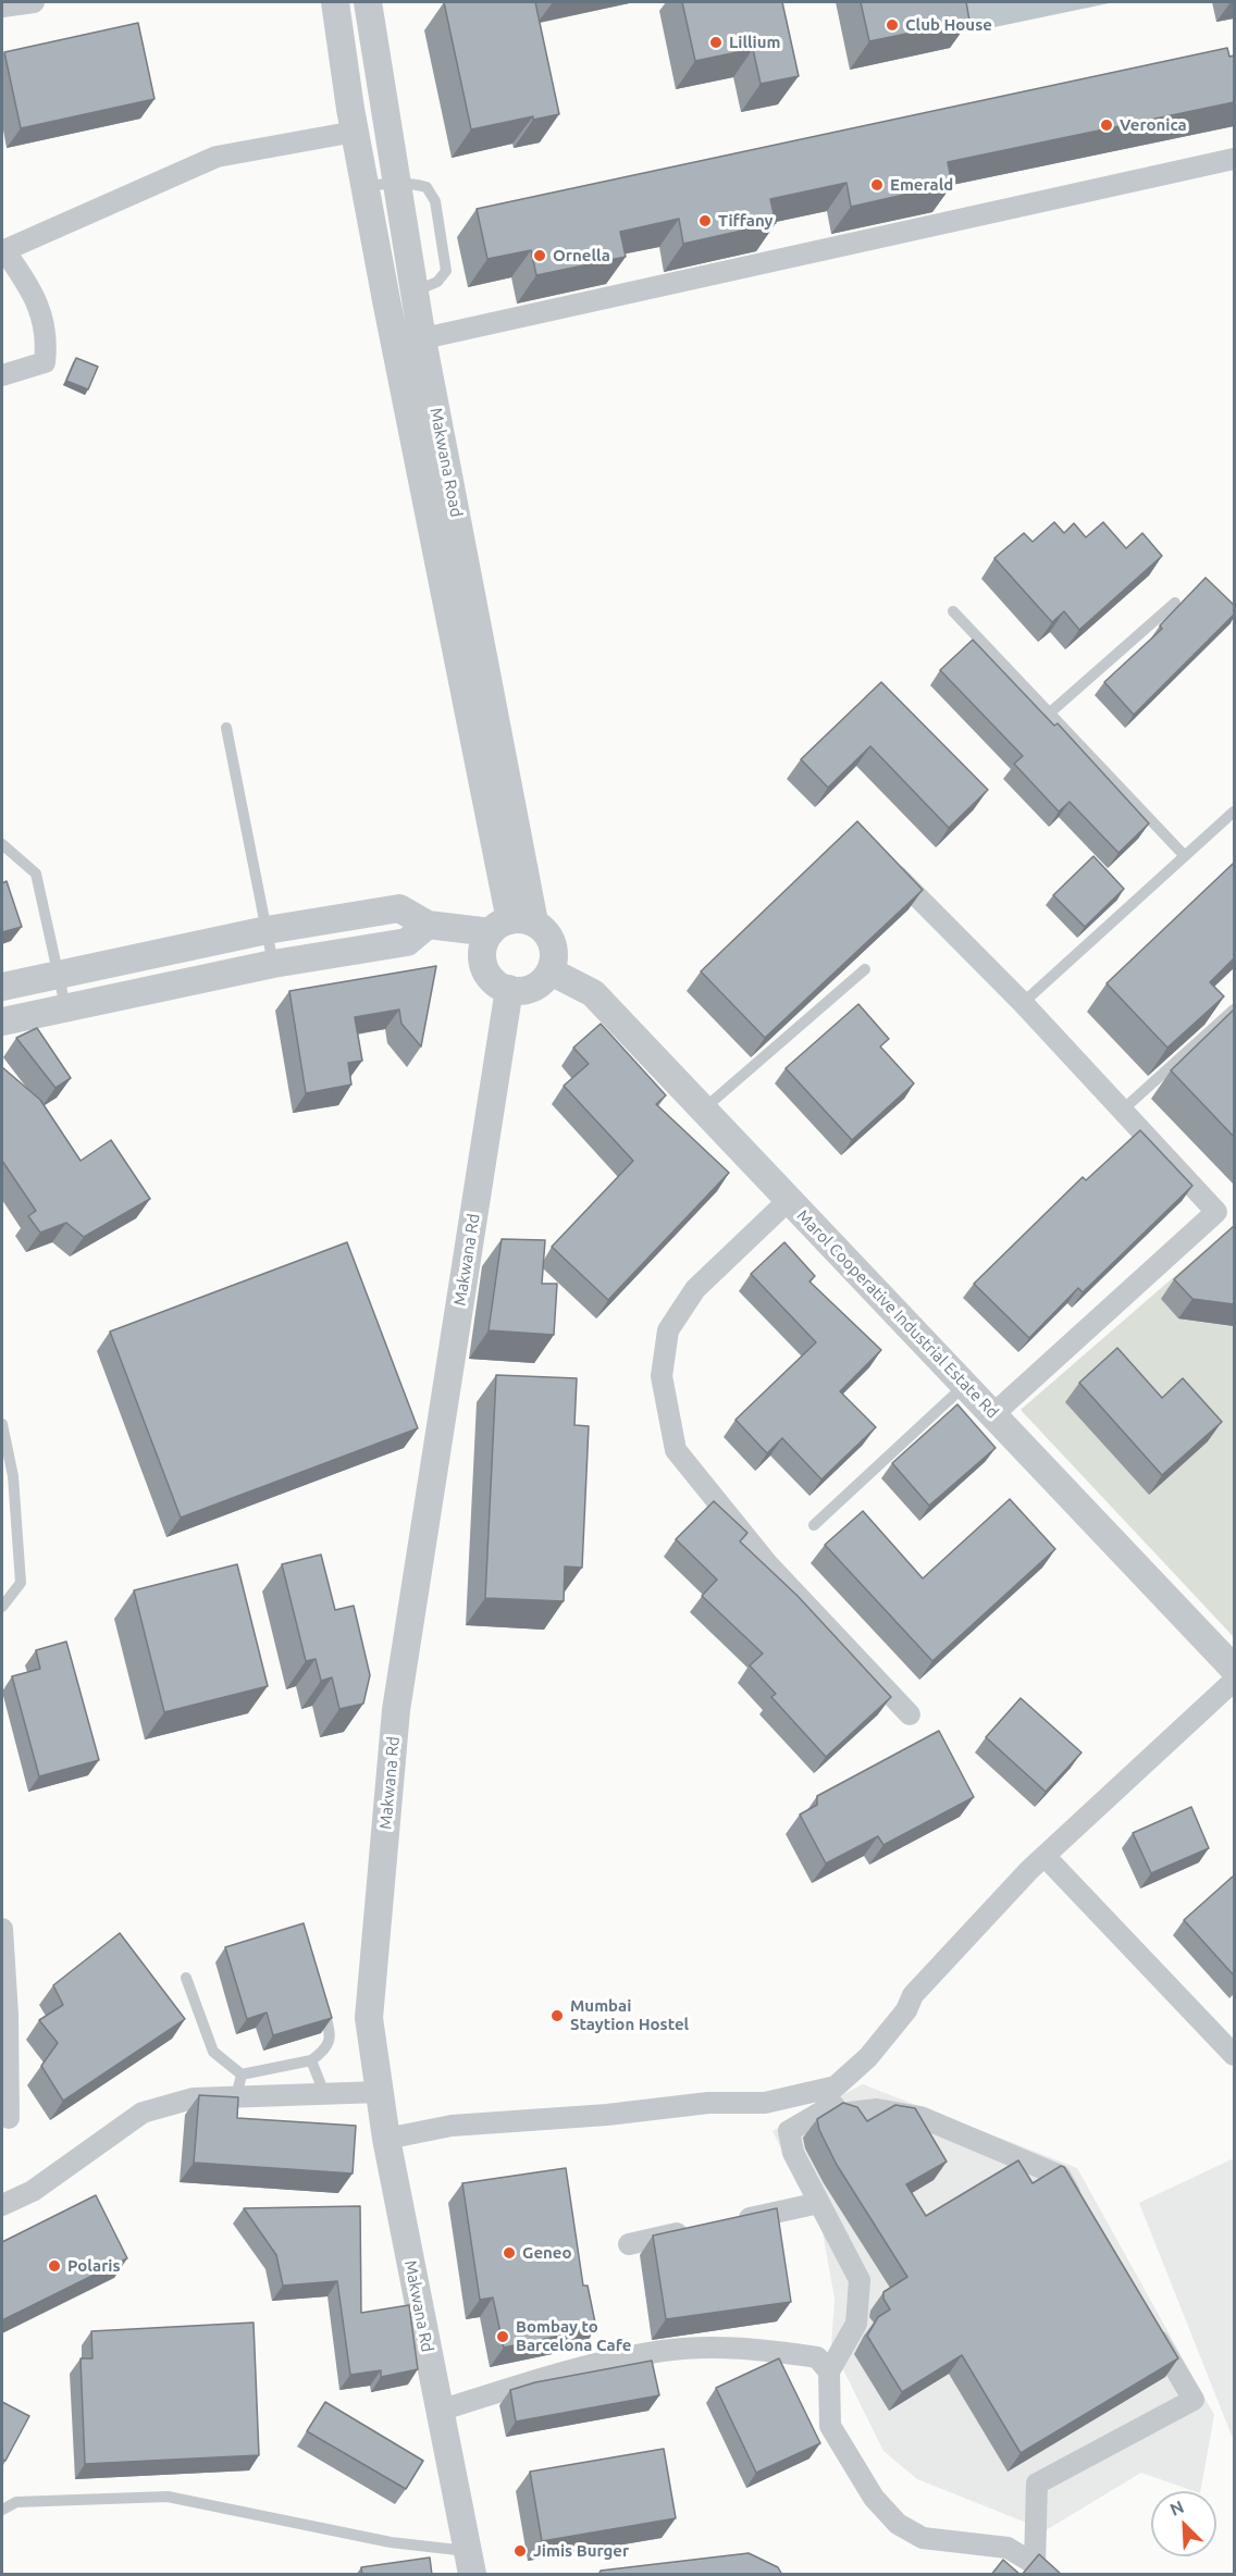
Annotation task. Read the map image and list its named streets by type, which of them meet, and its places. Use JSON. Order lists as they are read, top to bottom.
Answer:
{
  "streets": {
    "street": ["Makwana Road", "Makwana Rd", "Marol Cooperative Industrial Estate Rd"]
  },
  "crossings": [
    ["Makwana Road", "Makwana Rd"],
    ["Makwana Road", "Marol Cooperative Industrial Estate Rd"],
    ["Makwana Rd", "Marol Cooperative Industrial Estate Rd"]
  ],
  "places": [
    "Club House",
    "Lillium",
    "Veronica",
    "Emerald",
    "Tiffany",
    "Ornella",
    "Mumbai Staytion Hostel",
    "Geneo",
    "Polaris",
    "Bombay to Barcelona Cafe",
    "Jimis Burger"
  ],
  "north": "top left"
}
